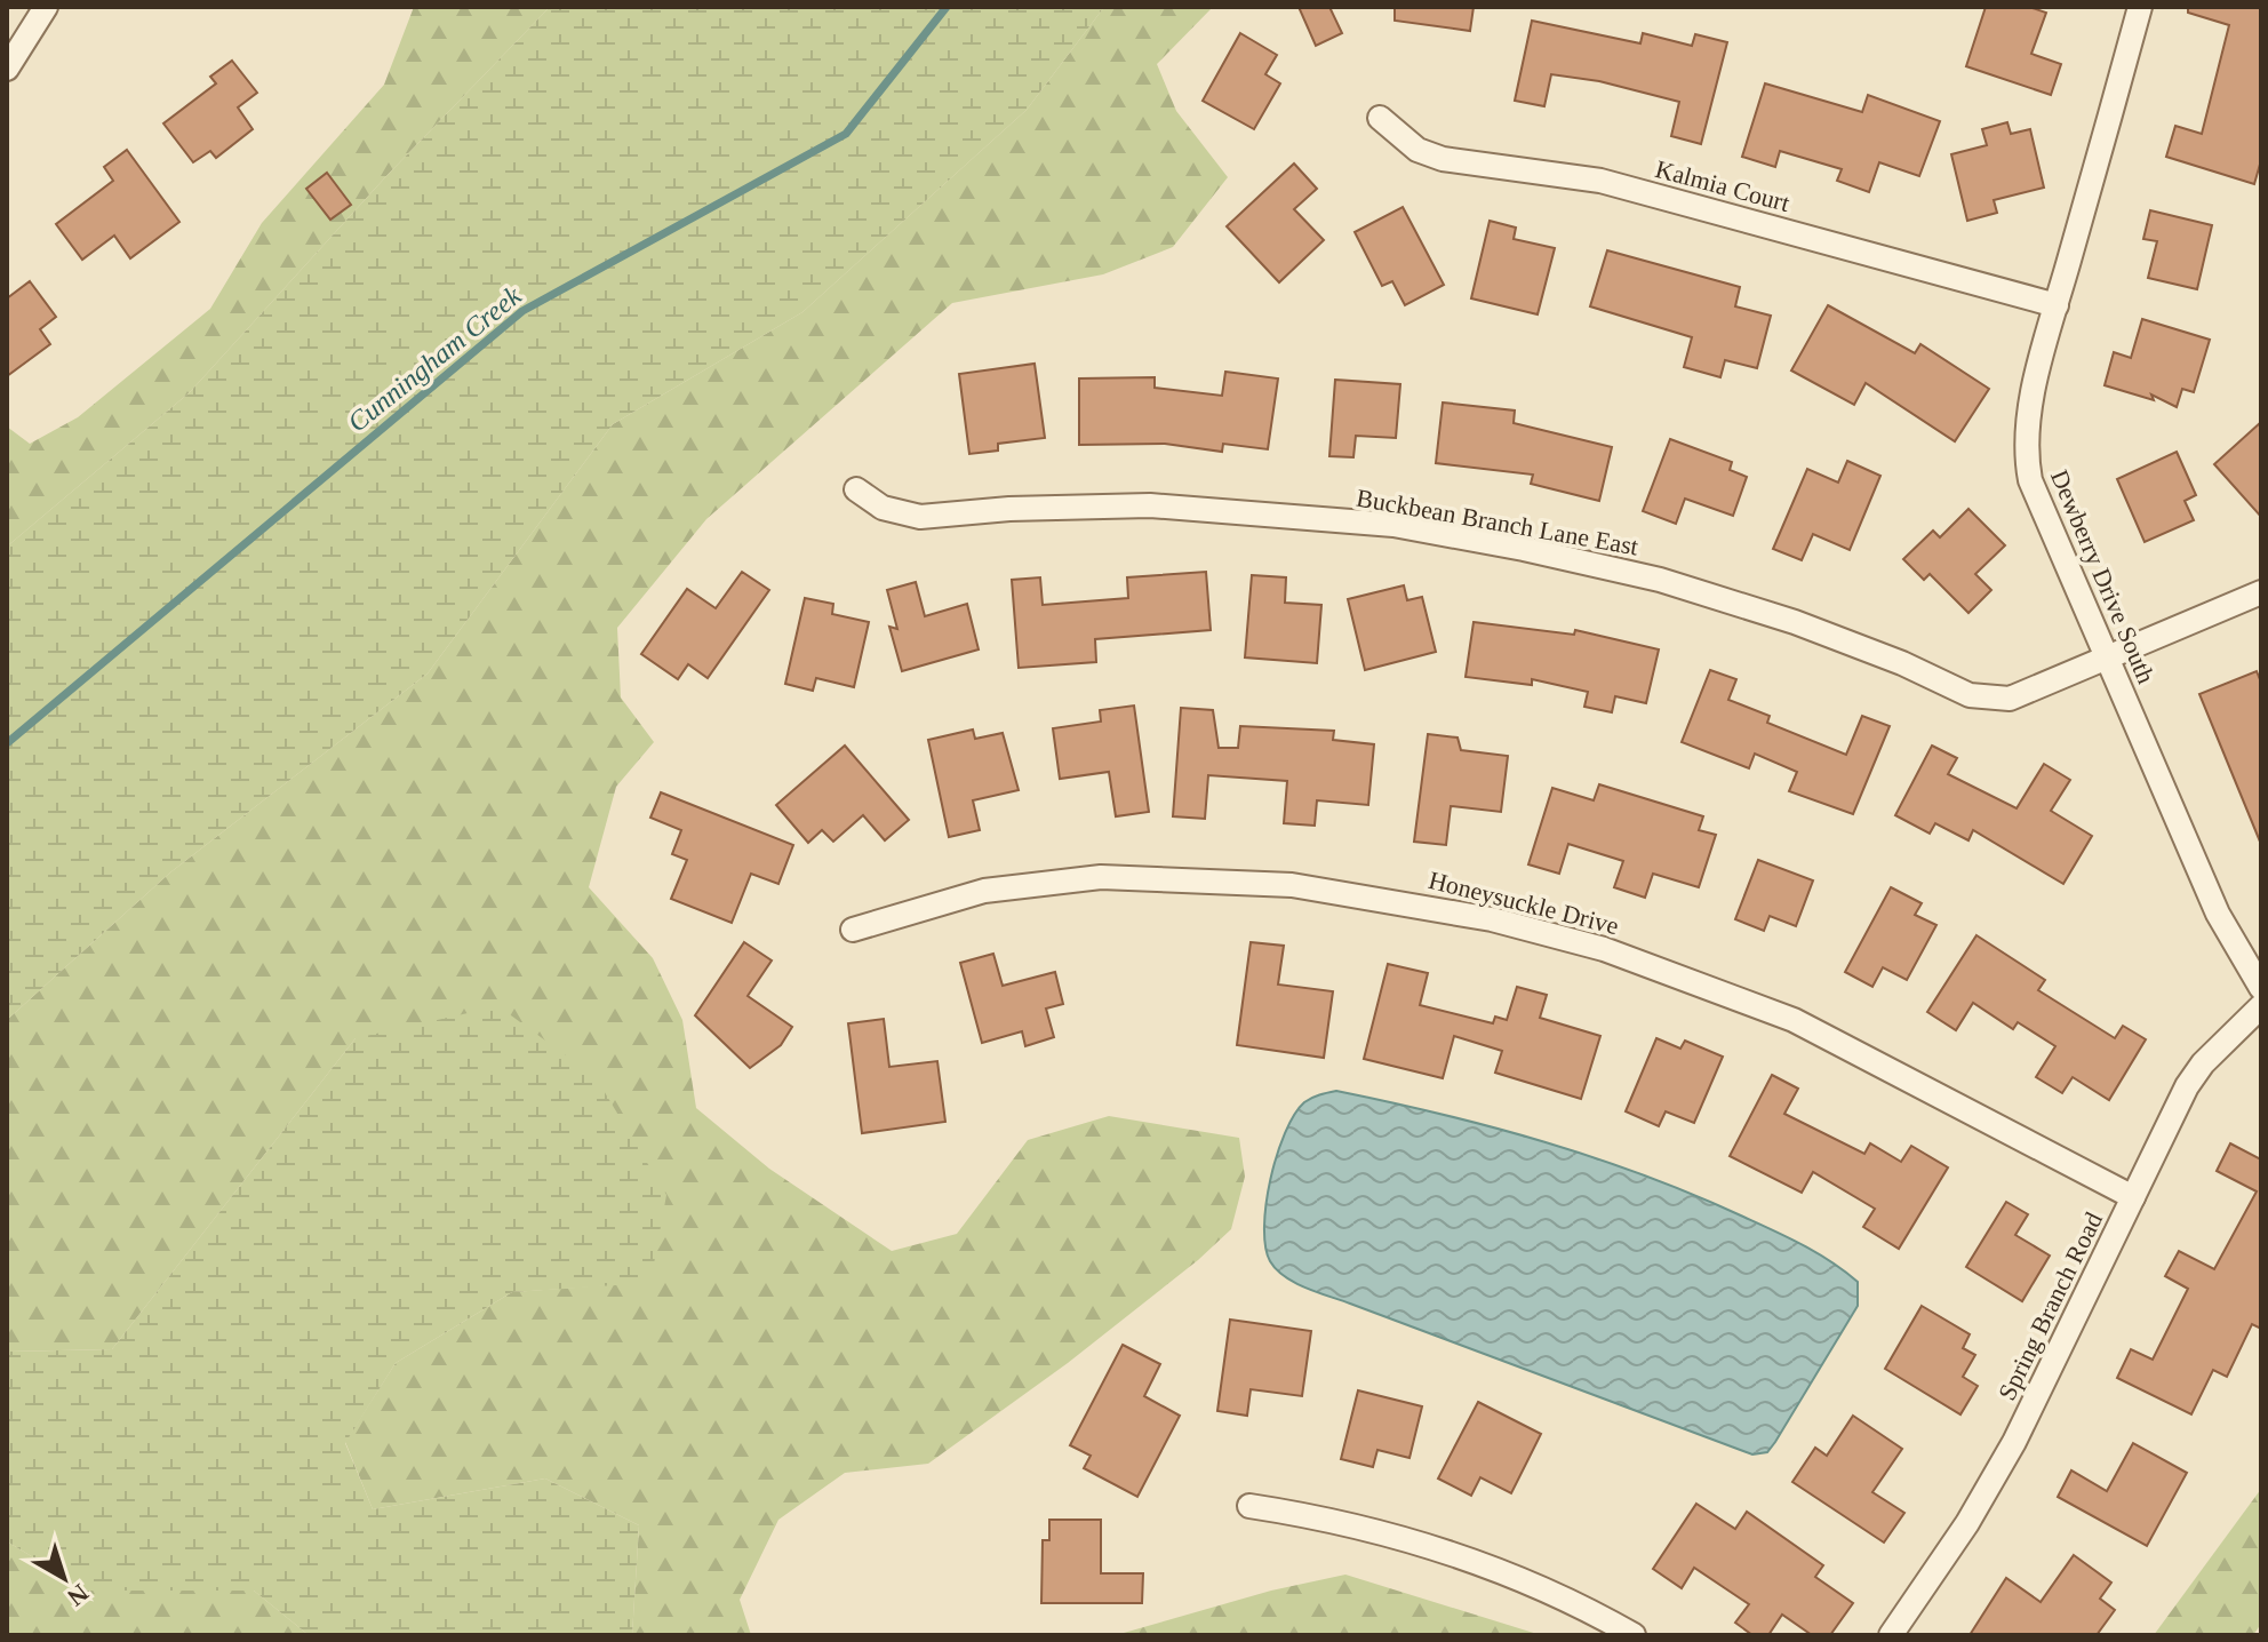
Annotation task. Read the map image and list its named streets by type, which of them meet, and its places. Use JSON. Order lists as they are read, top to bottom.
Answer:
{
  "streets": {
    "street": [
      "Kalmia Court",
      "Buckbean Branch Lane East",
      "Dewberry Drive South",
      "Honeysuckle Drive",
      "Spring Branch Road"
    ]
  },
  "crossings": [
    ["Kalmia Court", "Dewberry Drive South"],
    ["Buckbean Branch Lane East", "Dewberry Drive South"],
    ["Honeysuckle Drive", "Spring Branch Road"]
  ],
  "water": ["Cunningham Creek"],
  "north": "bottom right"
}
